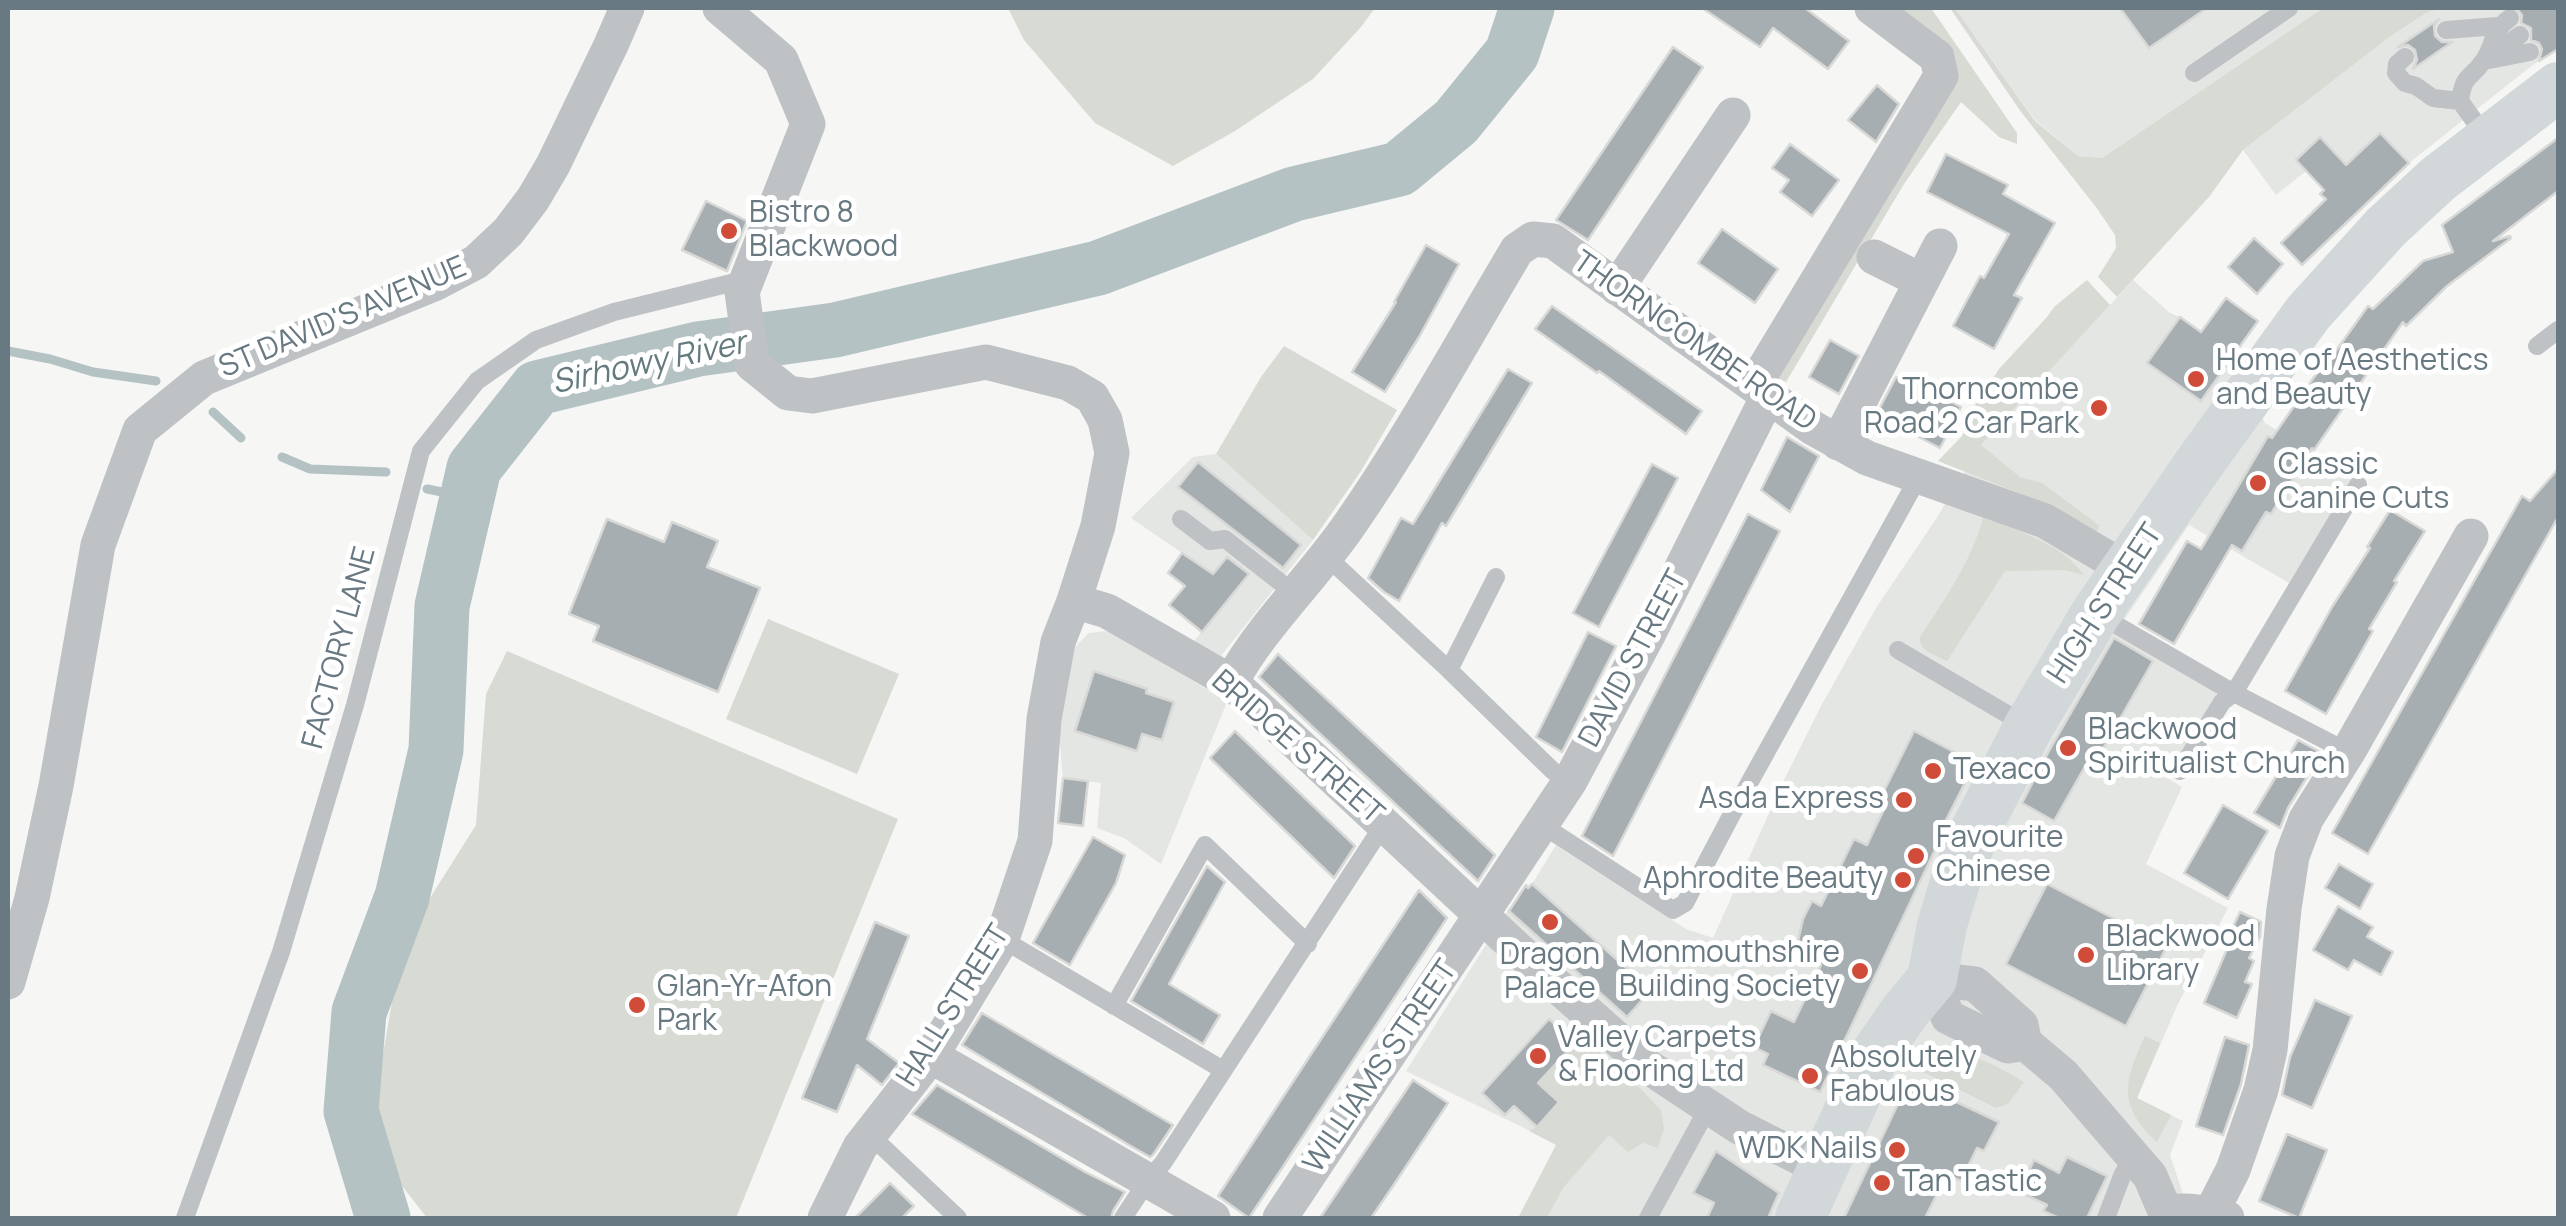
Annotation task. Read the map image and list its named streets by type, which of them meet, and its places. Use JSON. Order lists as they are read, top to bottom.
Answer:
{
  "streets": {
    "main road": ["HIGH STREET"],
    "street": [
      "ST DAVID'S AVENUE",
      "THORNCOMBE ROAD",
      "DAVID STREET",
      "BRIDGE STREET",
      "HALL STREET",
      "WILLIAMS STREET"
    ],
    "lane": ["FACTORY LANE"]
  },
  "crossings": [
    ["THORNCOMBE ROAD", "HIGH STREET"],
    ["THORNCOMBE ROAD", "DAVID STREET"],
    ["THORNCOMBE ROAD", "BRIDGE STREET"],
    ["HIGH STREET", "BRIDGE STREET"],
    ["DAVID STREET", "BRIDGE STREET"],
    ["DAVID STREET", "WILLIAMS STREET"],
    ["BRIDGE STREET", "HALL STREET"],
    ["BRIDGE STREET", "WILLIAMS STREET"]
  ],
  "water": ["Sirhowy River"],
  "places": [
    "Bistro 8 Blackwood",
    "Home of Aesthetics and Beauty",
    "Thorncombe Road 2 Car Park",
    "Classic Canine Cuts",
    "Blackwood Spiritualist Church",
    "Texaco",
    "Asda Express",
    "Favourite Chinese",
    "Aphrodite Beauty",
    "Dragon Palace",
    "Blackwood Library",
    "Monmouthshire Building Society",
    "Glan-Yr-Afon Park",
    "Valley Carpets & Flooring Ltd",
    "Absolutely Fabulous",
    "WDK Nails",
    "Tan Tastic"
  ]
}
